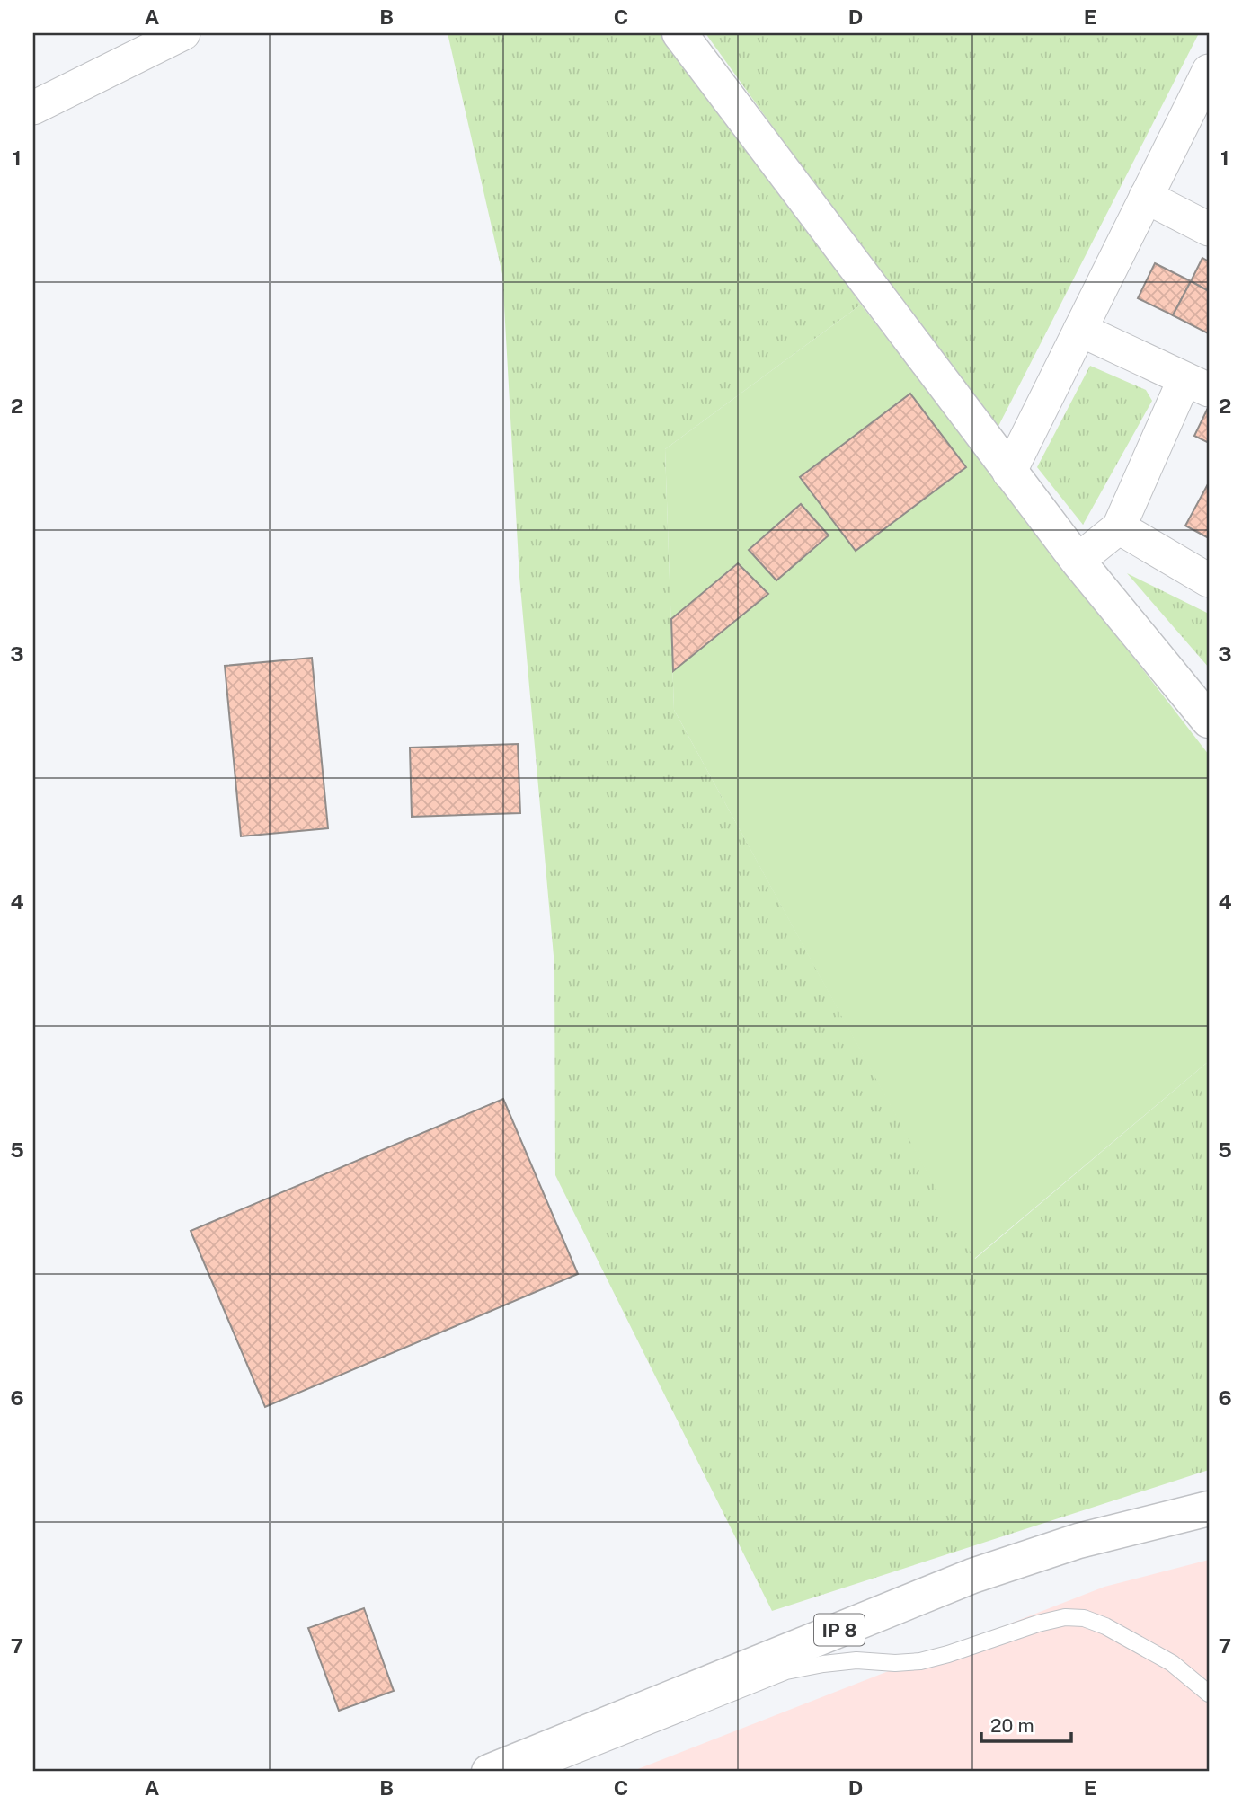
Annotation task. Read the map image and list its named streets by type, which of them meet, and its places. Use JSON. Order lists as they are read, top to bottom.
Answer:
{
  "streets": {
    "street": ["IP 8"]
  },
  "scale_bar": "20 m",
  "grid": {
    "columns": [
      "A",
      "B",
      "C",
      "D",
      "E"
    ],
    "rows": [
      "1",
      "2",
      "3",
      "4",
      "5",
      "6",
      "7"
    ]
  }
}
